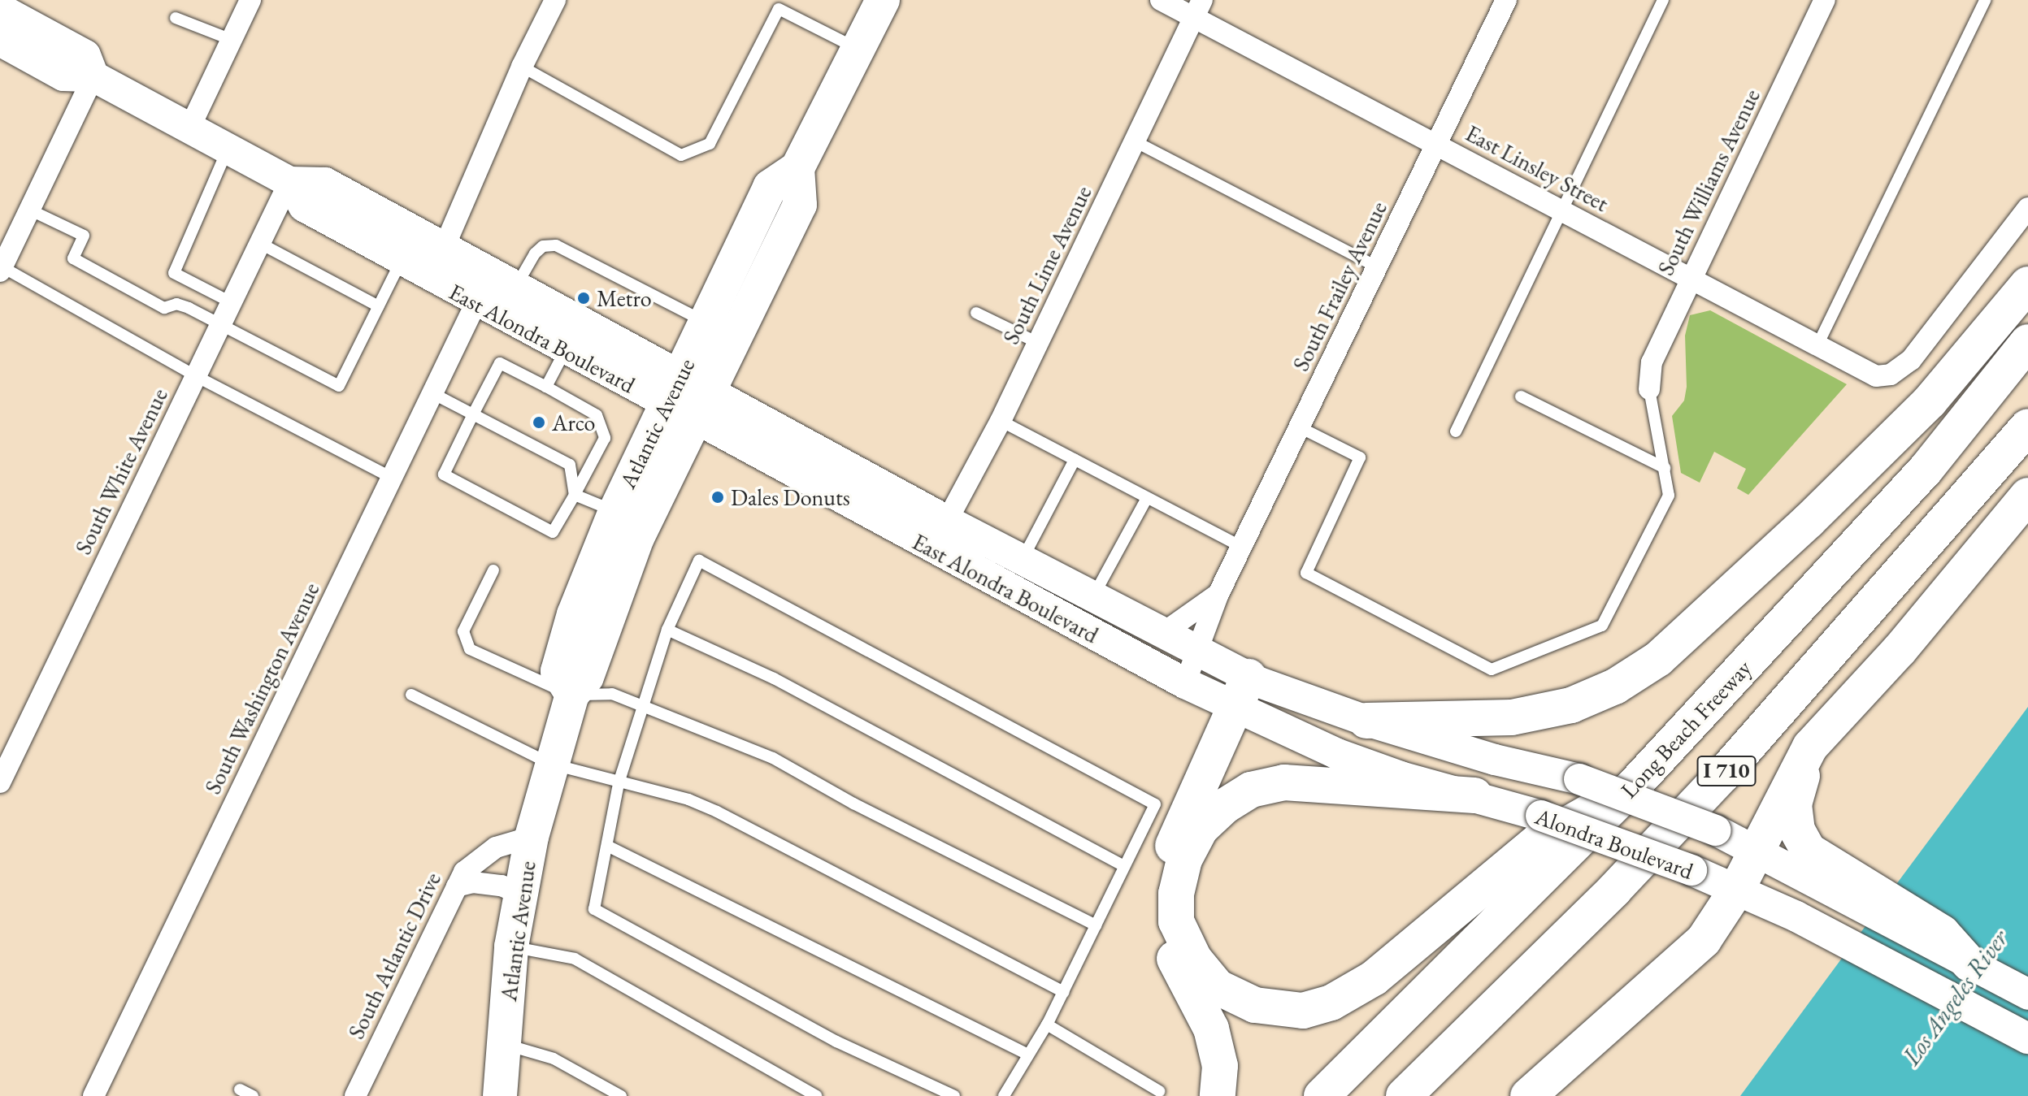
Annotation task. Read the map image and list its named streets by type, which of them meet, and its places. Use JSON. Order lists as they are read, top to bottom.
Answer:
{
  "streets": {
    "highway": ["Long Beach Freeway", "I 710"],
    "main road": ["East Alondra Boulevard", "Atlantic Avenue", "Alondra Boulevard"],
    "street": [
      "East Linsley Street",
      "South Williams Avenue",
      "South Lime Avenue",
      "South Frailey Avenue",
      "South White Avenue",
      "South Washington Avenue",
      "South Atlantic Drive"
    ]
  },
  "crossings": [
    ["East Linsley Street", "South Williams Avenue"],
    ["East Linsley Street", "South Lime Avenue"],
    ["East Linsley Street", "South Frailey Avenue"],
    ["South Lime Avenue", "East Alondra Boulevard"],
    ["South Frailey Avenue", "East Alondra Boulevard"],
    ["South Frailey Avenue", "Alondra Boulevard"],
    ["East Alondra Boulevard", "Atlantic Avenue"],
    ["East Alondra Boulevard", "South White Avenue"],
    ["East Alondra Boulevard", "South Washington Avenue"],
    ["East Alondra Boulevard", "Alondra Boulevard"],
    ["Atlantic Avenue", "South Atlantic Drive"]
  ],
  "water": ["Los Angeles River"],
  "places": ["Metro", "Arco", "Dales Donuts"]
}
